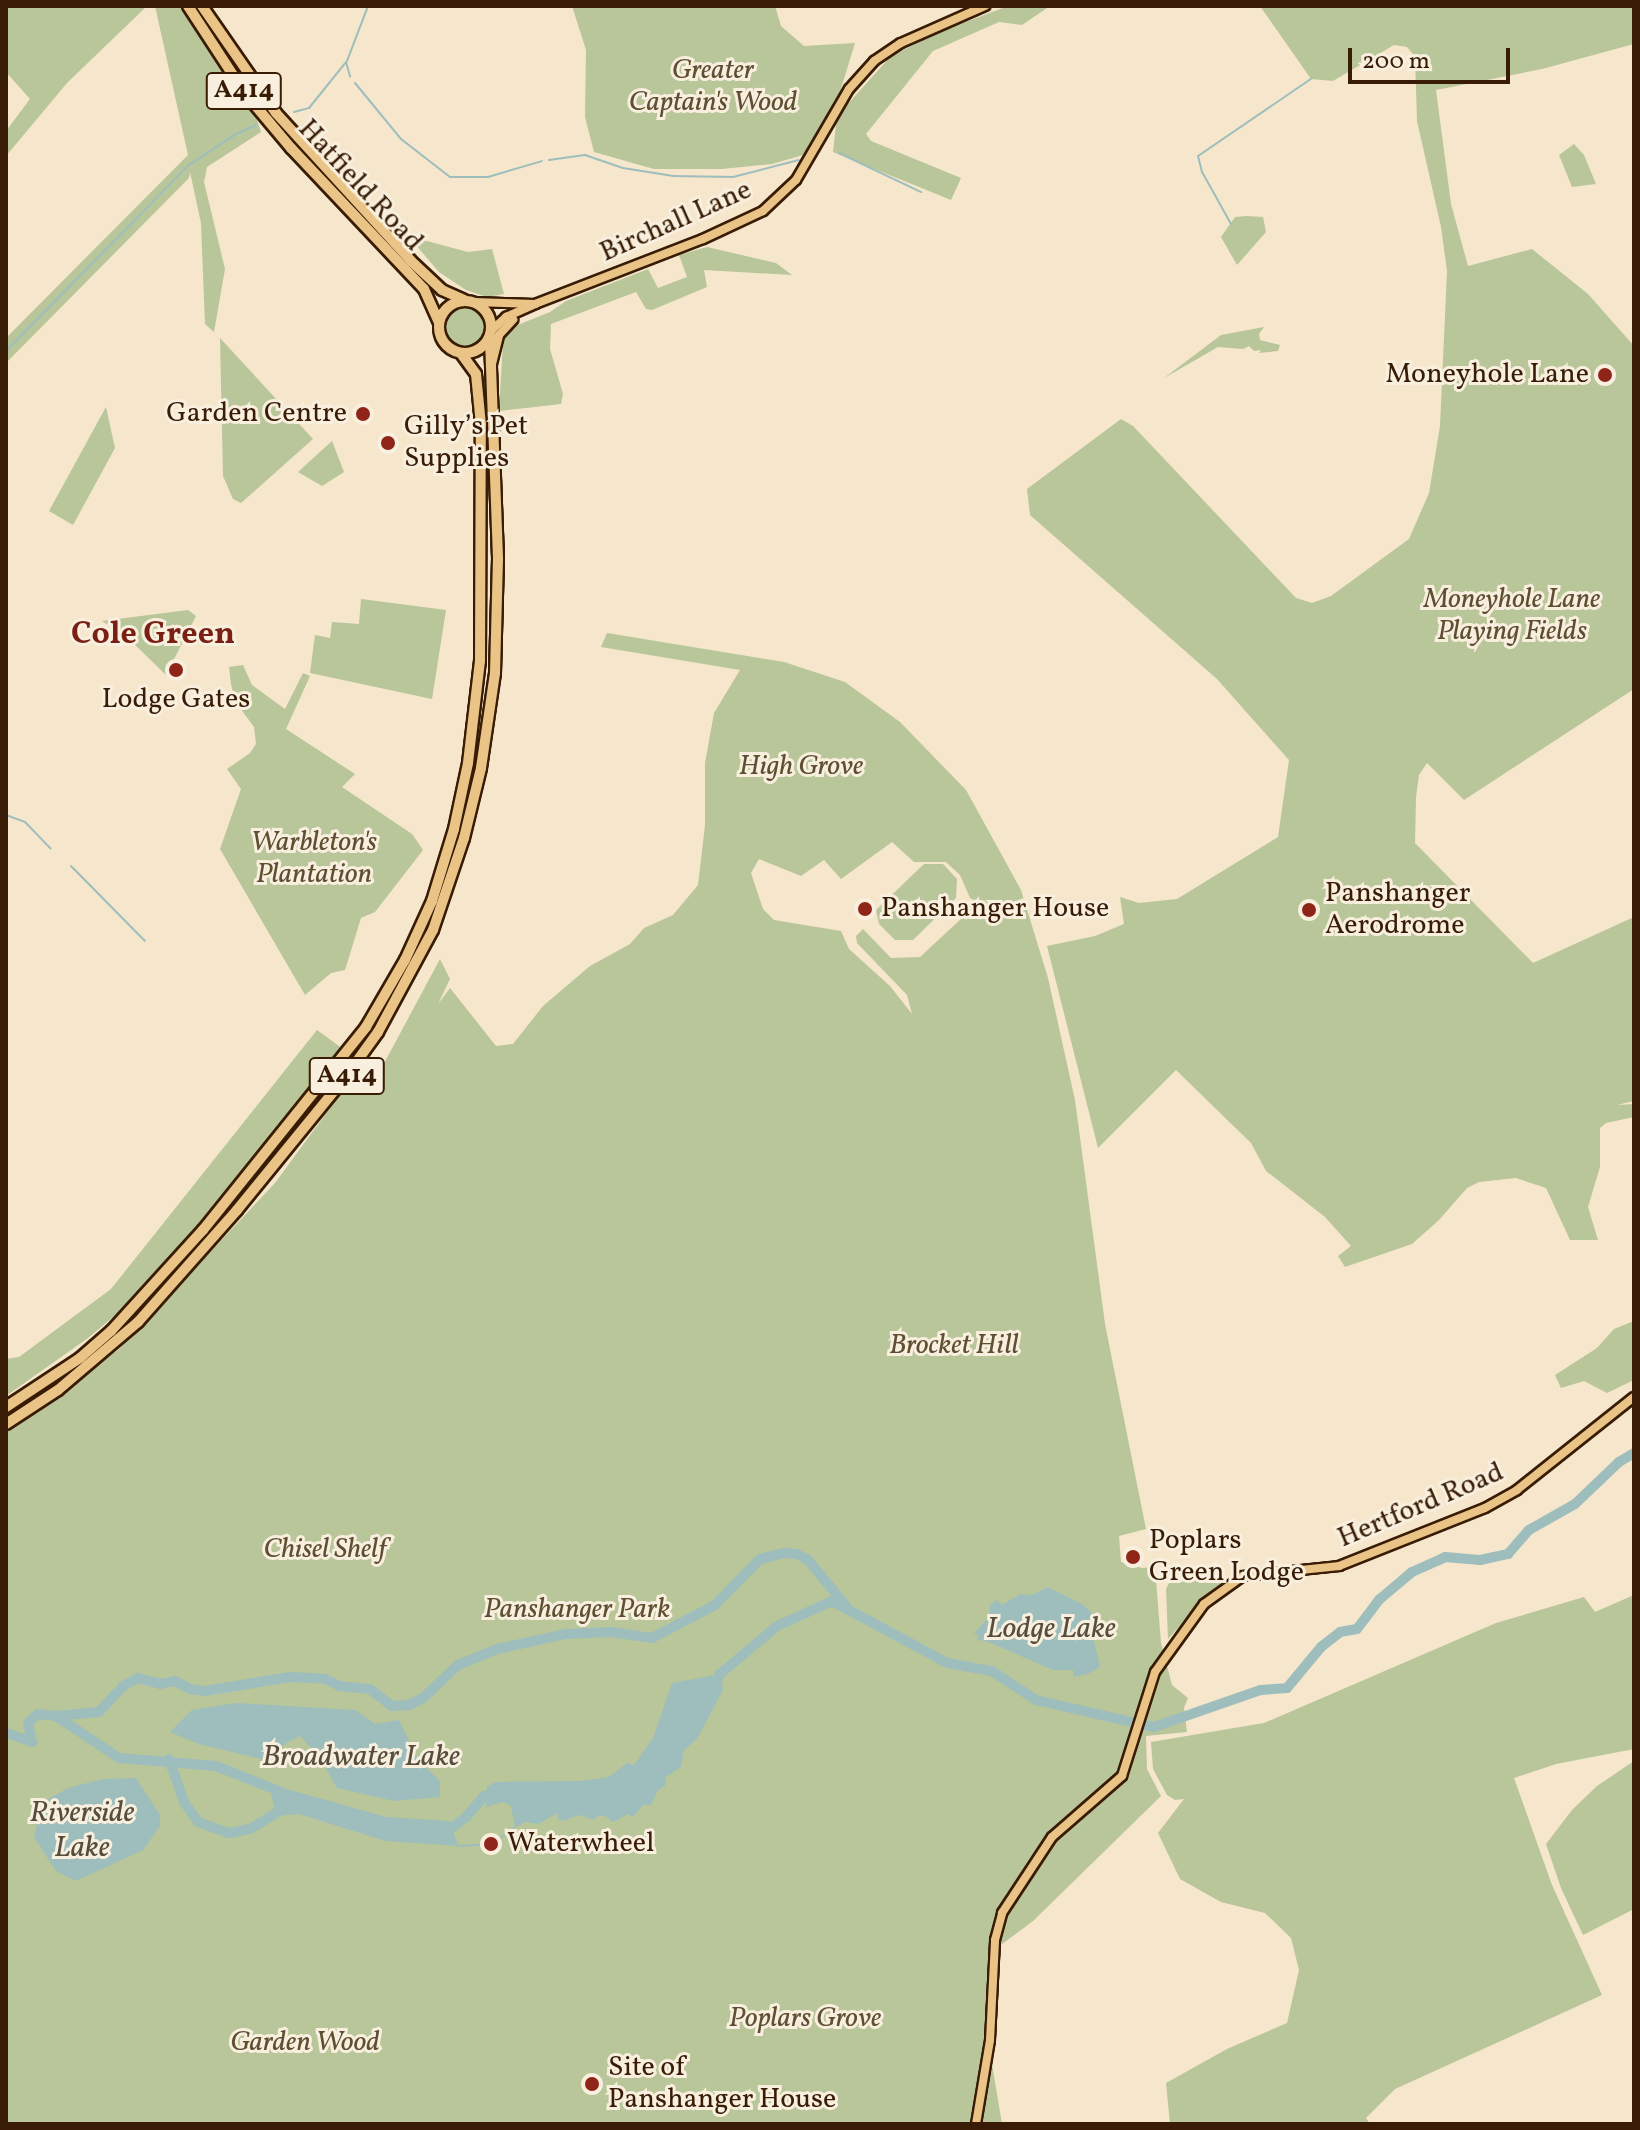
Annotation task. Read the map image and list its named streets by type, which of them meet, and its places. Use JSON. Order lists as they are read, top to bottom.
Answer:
{
  "streets": {
    "highway": ["A414", "Hatfield Road"],
    "main road": ["Birchall Lane", "Hertford Road"]
  },
  "crossings": [
    ["A414", "Hatfield Road"],
    ["A414", "Birchall Lane"],
    ["Hatfield Road", "Birchall Lane"]
  ],
  "districts": ["Cole Green"],
  "water": ["Lodge Lake", "Broadwater Lake", "Riverside Lake"],
  "parks": [
    "Greater Captain's Wood",
    "Moneyhole Lane Playing Fields",
    "High Grove",
    "Warbleton's Plantation",
    "Brocket Hill",
    "Chisel Shelf",
    "Panshanger Park",
    "Poplars Grove",
    "Garden Wood"
  ],
  "places": [
    "Moneyhole Lane",
    "Garden Centre",
    "Gilly’s Pet Supplies",
    "Lodge Gates",
    "Panshanger House",
    "Panshanger Aerodrome",
    "Poplars Green Lodge",
    "Waterwheel",
    "Site of Panshanger House"
  ],
  "scale_bar": "200 m"
}
